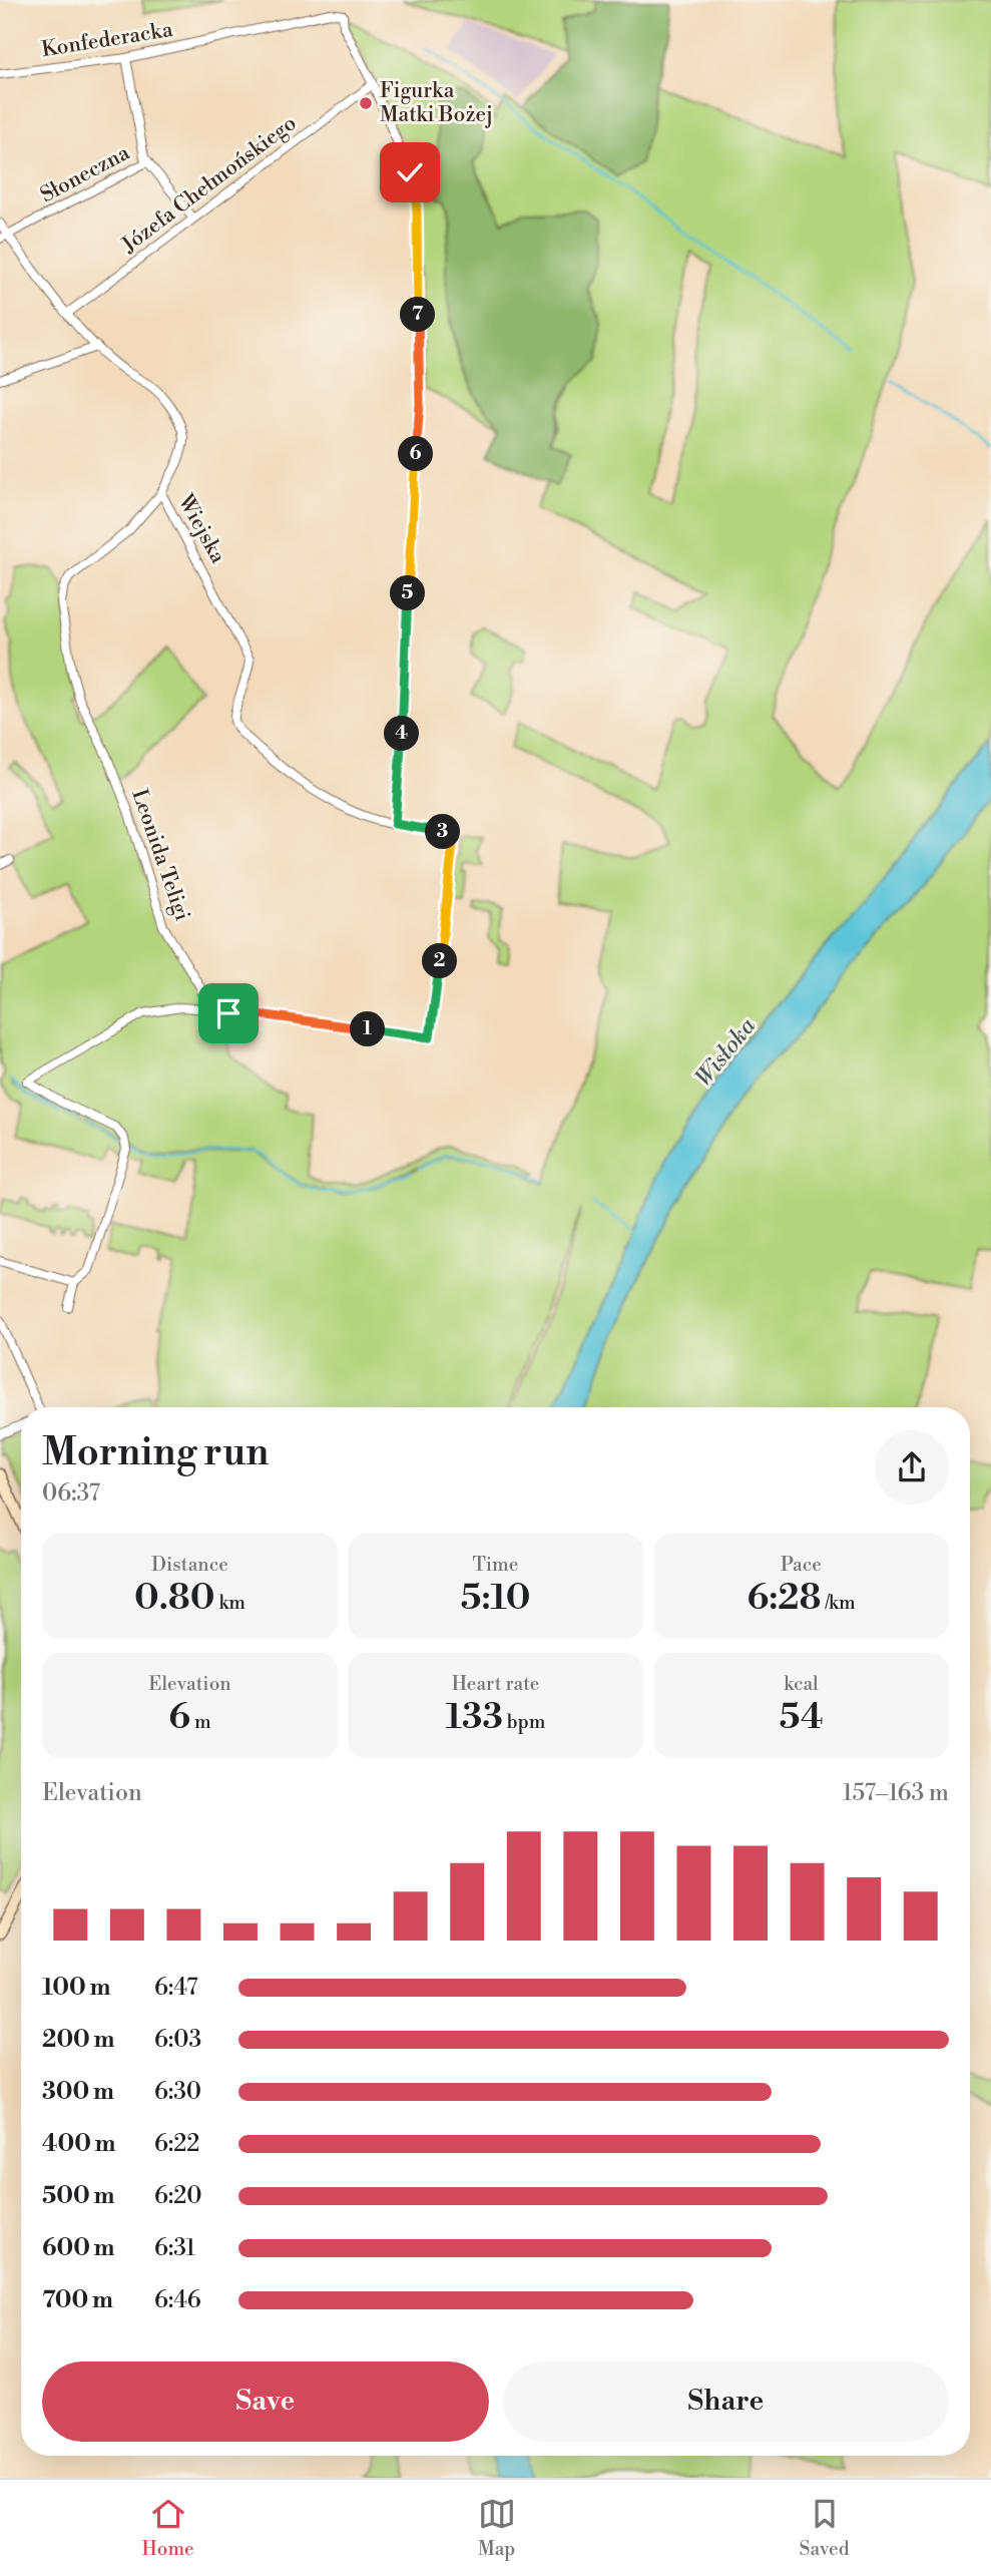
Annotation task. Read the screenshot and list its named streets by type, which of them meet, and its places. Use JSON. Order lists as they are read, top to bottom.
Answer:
{
  "streets": {
    "street": [
      "Konfederacka",
      "Słoneczna",
      "Józefa Chełmońskiego",
      "Wiejska",
      "Leonida Teligi"
    ]
  },
  "crossings": [
    ["Konfederacka", "Józefa Chełmońskiego"],
    ["Słoneczna", "Wiejska"],
    ["Józefa Chełmońskiego", "Wiejska"],
    ["Wiejska", "Leonida Teligi"]
  ],
  "water": ["Wisłoka"],
  "places": ["Figurka Matki Bożej"],
  "page": {
    "pins": [
      "7",
      "6",
      "5",
      "4",
      "3",
      "2",
      "1"
    ],
    "heading": ["Morning run", "06:37"],
    "stats": [
      ["Distance", "0.80 km"],
      ["Time", "5:10"],
      ["Pace", "6:28 /km"],
      ["Elevation", "6 m"],
      ["Heart rate", "133 bpm"],
      ["kcal", "54"]
    ],
    "chart": ["Elevation", "157–163 m"],
    "list": [
      {
        "name": "100 m",
        "note": "6:47"
      },
      {
        "name": "200 m",
        "note": "6:03"
      },
      {
        "name": "300 m",
        "note": "6:30"
      },
      {
        "name": "400 m",
        "note": "6:22"
      },
      {
        "name": "500 m",
        "note": "6:20"
      },
      {
        "name": "600 m",
        "note": "6:31"
      },
      {
        "name": "700 m",
        "note": "6:46"
      }
    ],
    "buttons": ["Save", "Share"],
    "tabs": ["Home", "Map", "Saved"]
  }
}
